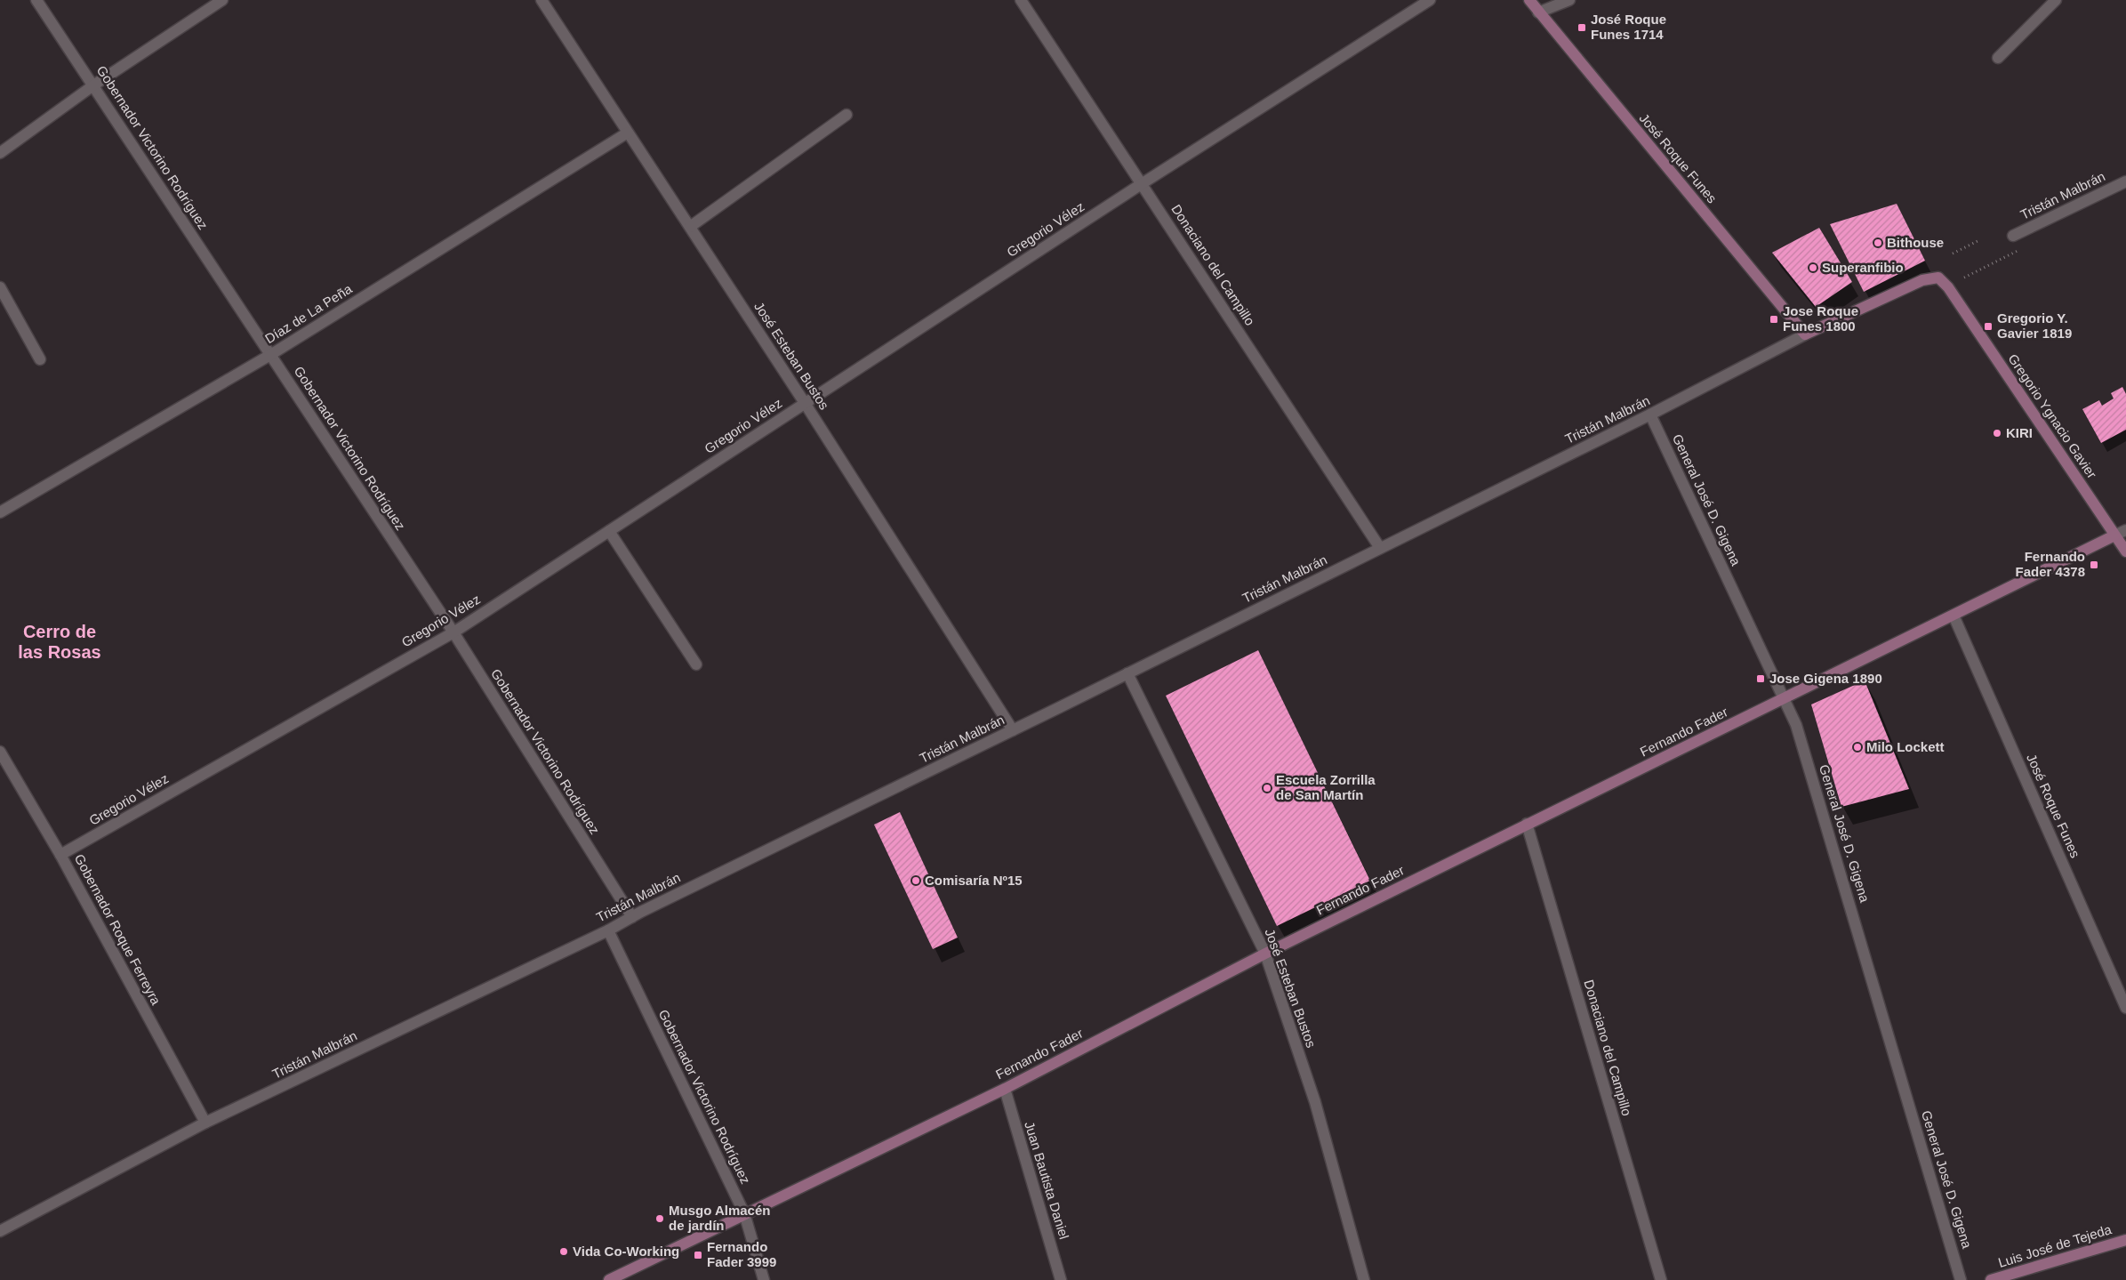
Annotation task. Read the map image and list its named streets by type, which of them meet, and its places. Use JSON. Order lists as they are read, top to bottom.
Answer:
{
  "streets": {
    "main road": [
      "José Roque Funes",
      "Tristán Malbrán",
      "Gregorio Ygnacio Gavier",
      "Fernando Fader",
      "Luis José de Tejeda"
    ],
    "street": [
      "Gobernador Victorino Rodríguez",
      "Gregorio Vélez",
      "Donaciano del Campillo",
      "Díaz de La Peña",
      "José Esteban Bustos",
      "General José D. Gigena",
      "Gobernador Roque Ferreyra",
      "Juan Bautista Daniel"
    ]
  },
  "crossings": [
    ["Gobernador Victorino Rodríguez", "Tristán Malbrán"],
    ["Gobernador Victorino Rodríguez", "Gregorio Vélez"],
    ["Gobernador Victorino Rodríguez", "Díaz de La Peña"],
    ["Gobernador Victorino Rodríguez", "Fernando Fader"],
    ["José Roque Funes", "Tristán Malbrán"],
    ["José Roque Funes", "Fernando Fader"],
    ["Tristán Malbrán", "Donaciano del Campillo"],
    ["Tristán Malbrán", "José Esteban Bustos"],
    ["Tristán Malbrán", "Gregorio Ygnacio Gavier"],
    ["Tristán Malbrán", "General José D. Gigena"],
    ["Tristán Malbrán", "Gobernador Roque Ferreyra"],
    ["Gregorio Vélez", "Donaciano del Campillo"],
    ["Gregorio Vélez", "José Esteban Bustos"],
    ["Gregorio Vélez", "Gobernador Roque Ferreyra"],
    ["Donaciano del Campillo", "Fernando Fader"],
    ["Díaz de La Peña", "José Esteban Bustos"],
    ["José Esteban Bustos", "Fernando Fader"],
    ["Gregorio Ygnacio Gavier", "Fernando Fader"],
    ["General José D. Gigena", "Fernando Fader"],
    ["Fernando Fader", "Juan Bautista Daniel"]
  ],
  "districts": ["Cerro de las Rosas"],
  "places": {
    "transit": [
      "José Roque Funes 1714",
      "Jose Roque Funes 1800",
      "Gregorio Y. Gavier 1819",
      "Fernando Fader 4378",
      "Jose Gigena 1890",
      "Fernando Fader 3999"
    ],
    "other": [
      "Bithouse",
      "Superanfibio",
      "KIRI",
      "Milo Lockett",
      "Escuela Zorrilla de San Martín",
      "Comisaría Nº15",
      "Musgo Almacén de jardín",
      "Vida Co-Working"
    ]
  }
}
